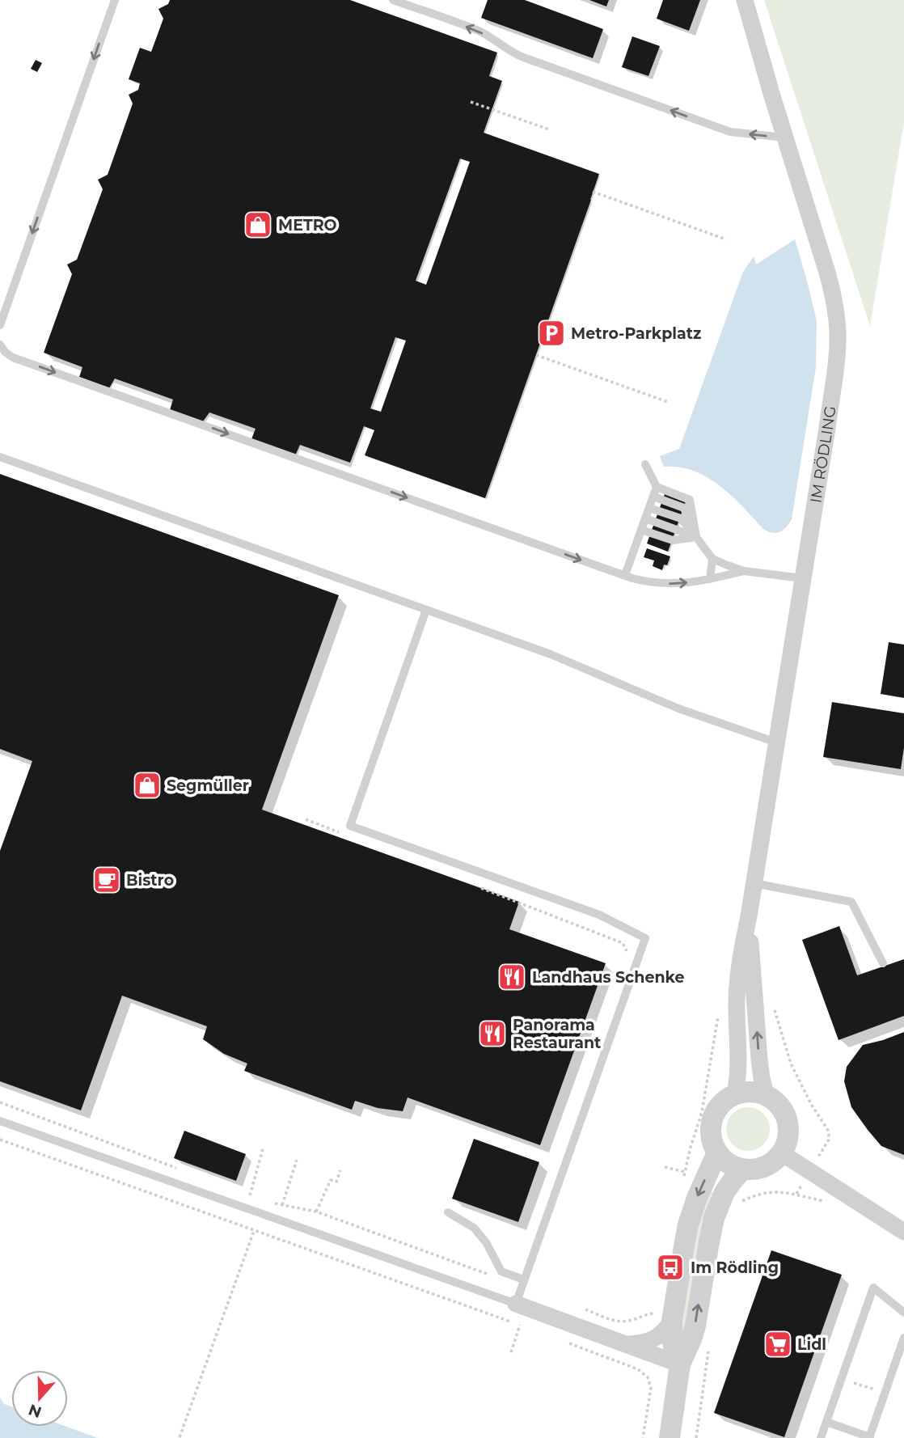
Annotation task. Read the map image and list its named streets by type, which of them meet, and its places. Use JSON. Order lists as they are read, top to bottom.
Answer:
{
  "streets": {
    "street": ["IM RÖDLING"]
  },
  "places": {
    "shop": ["METRO", "Segmüller"],
    "parking": ["Metro-Parkplatz"],
    "cafe": ["Bistro"],
    "restaurant": ["Landhaus Schenke", "Panorama Restaurant"],
    "bus stop": ["Im Rödling"],
    "supermarket": ["Lidl"]
  },
  "north": "bottom"
}
